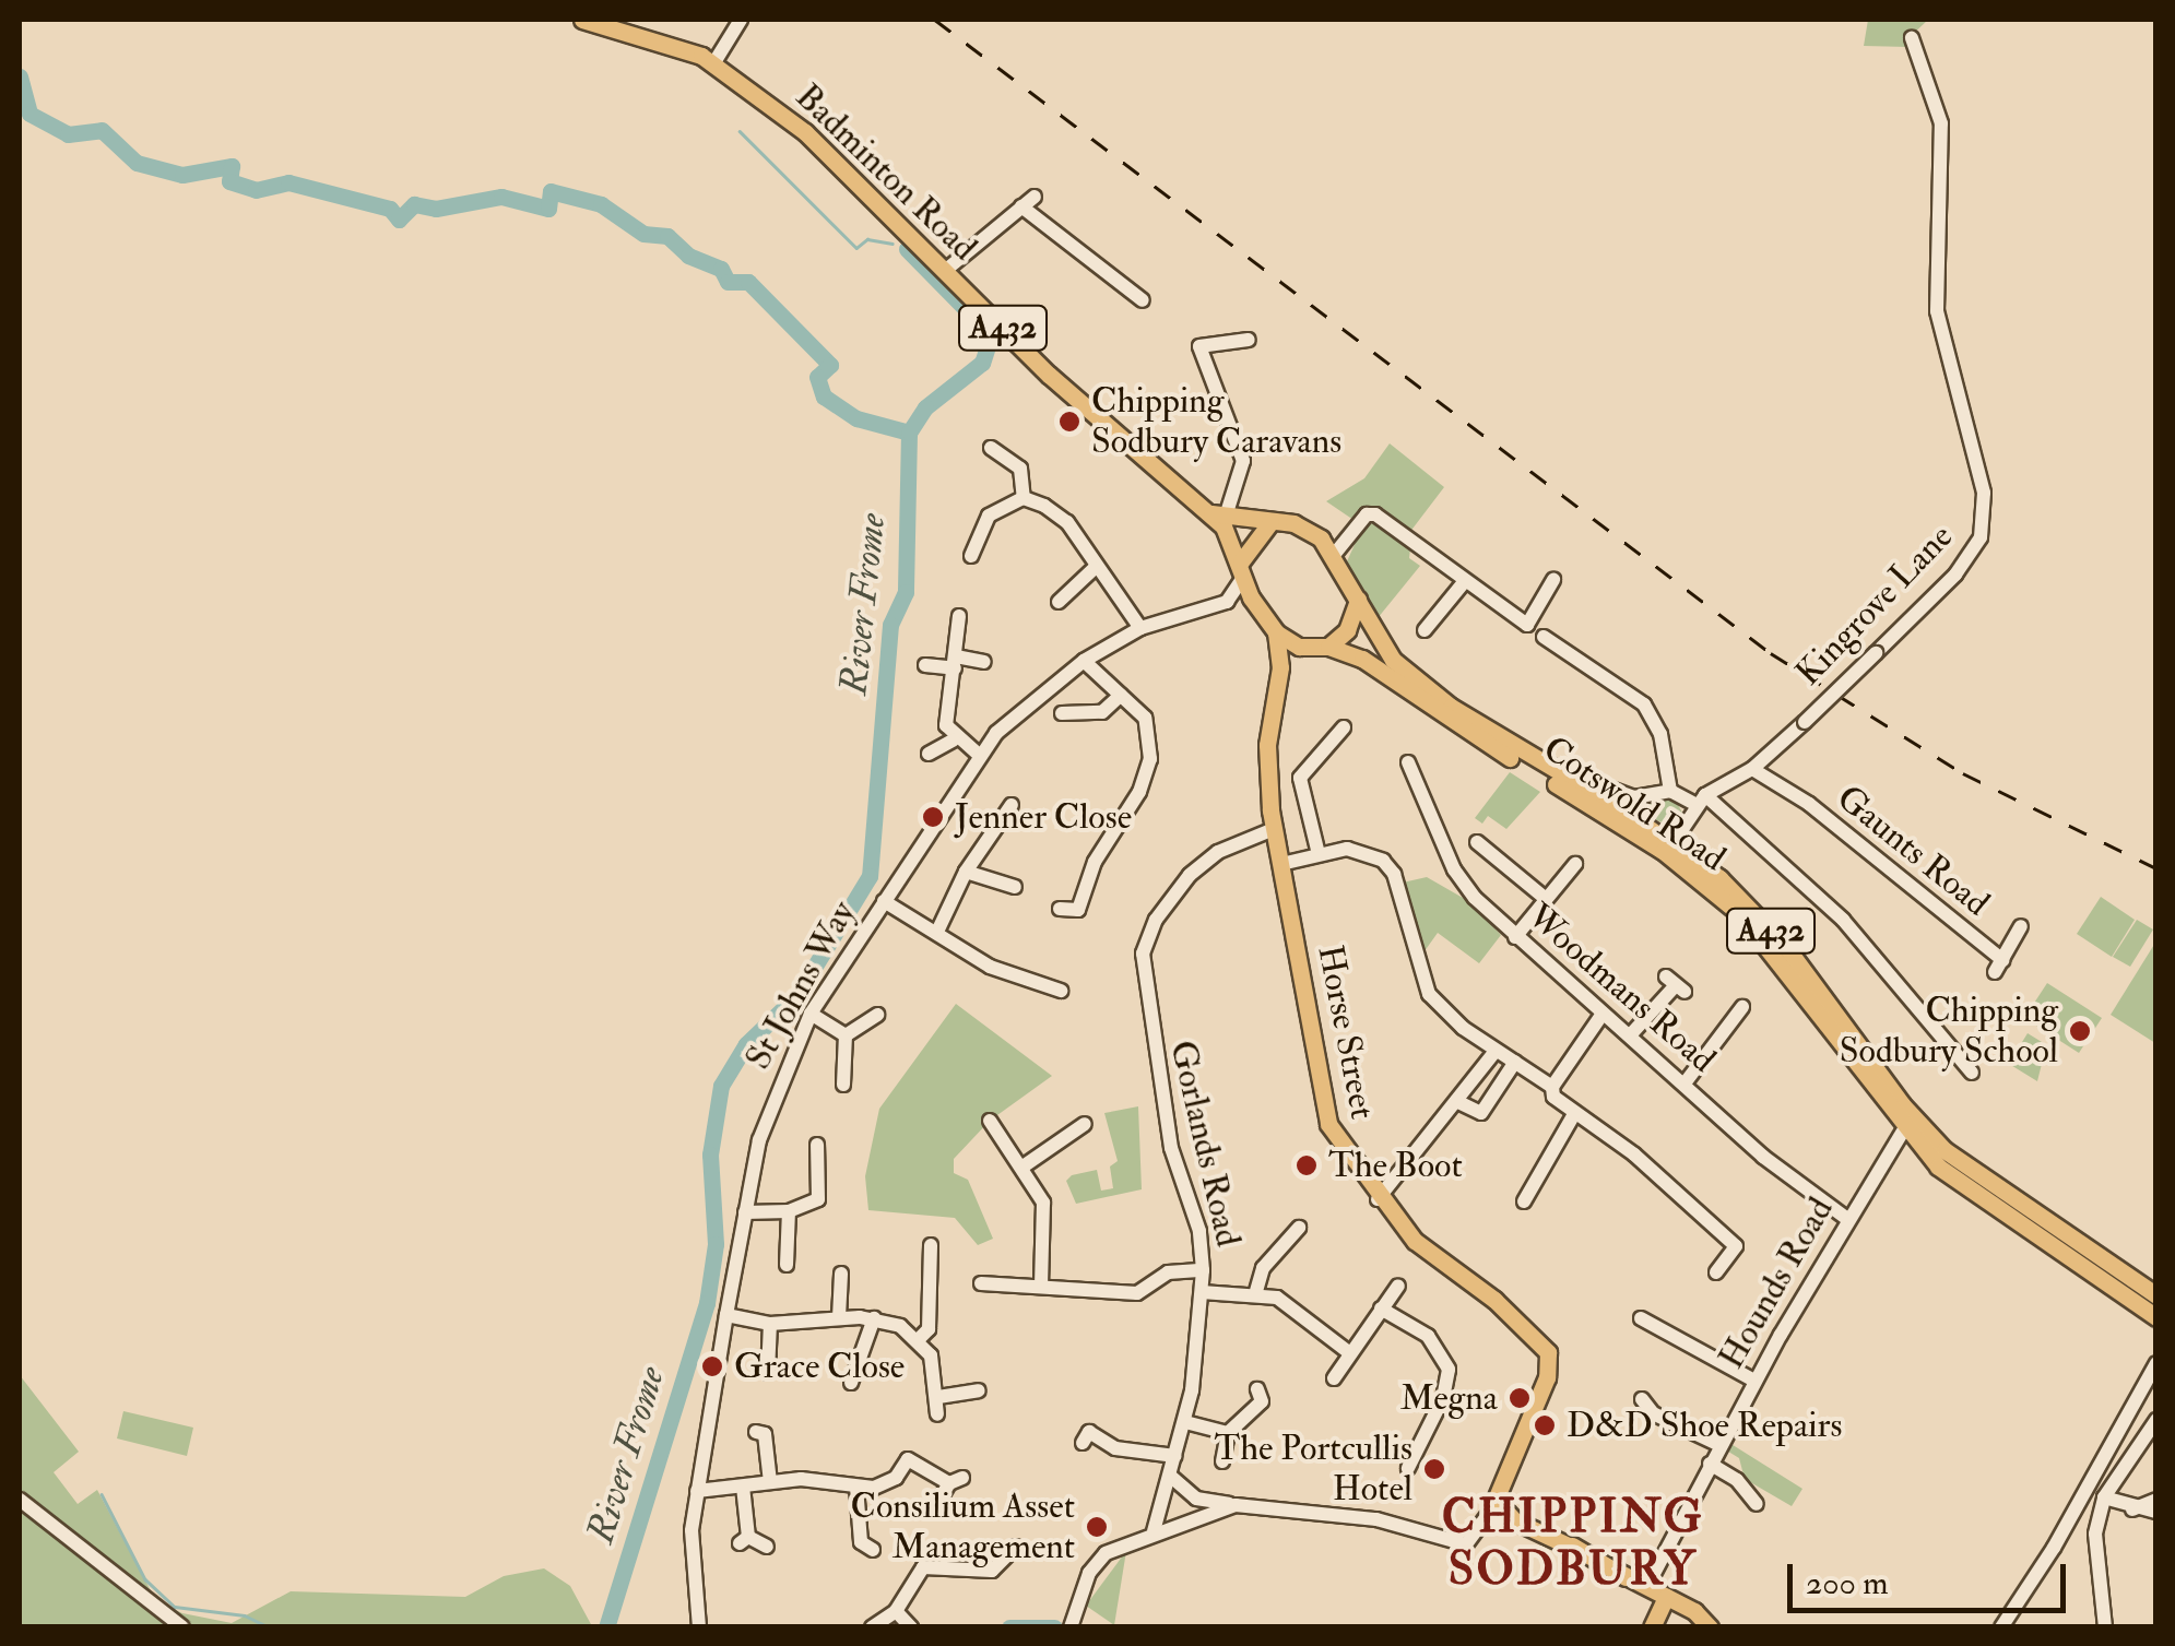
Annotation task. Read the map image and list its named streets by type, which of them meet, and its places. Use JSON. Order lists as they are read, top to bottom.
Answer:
{
  "streets": {
    "main road": [
      "Badminton Road",
      "A432",
      "Cotswold Road",
      "Horse Street"
    ],
    "street": [
      "Kingrove Lane",
      "Gaunts Road",
      "St Johns Way",
      "Woodmans Road",
      "Gorlands Road",
      "Hounds Road"
    ]
  },
  "crossings": [
    ["Badminton Road", "A432"],
    ["Badminton Road", "Cotswold Road"],
    ["Badminton Road", "Horse Street"],
    ["A432", "Cotswold Road"],
    ["A432", "Horse Street"],
    ["Kingrove Lane", "Cotswold Road"],
    ["Kingrove Lane", "Gaunts Road"],
    ["Cotswold Road", "Horse Street"],
    ["Cotswold Road", "Hounds Road"],
    ["Woodmans Road", "Hounds Road"],
    ["Horse Street", "Gorlands Road"]
  ],
  "districts": ["CHIPPING SODBURY"],
  "water": ["River Frome"],
  "places": [
    "Chipping Sodbury Caravans",
    "Jenner Close",
    "Chipping Sodbury School",
    "The Boot",
    "Grace Close",
    "Megna",
    "D&D Shoe Repairs",
    "The Portcullis Hotel",
    "Consilium Asset Management"
  ],
  "scale_bar": "200 m"
}
